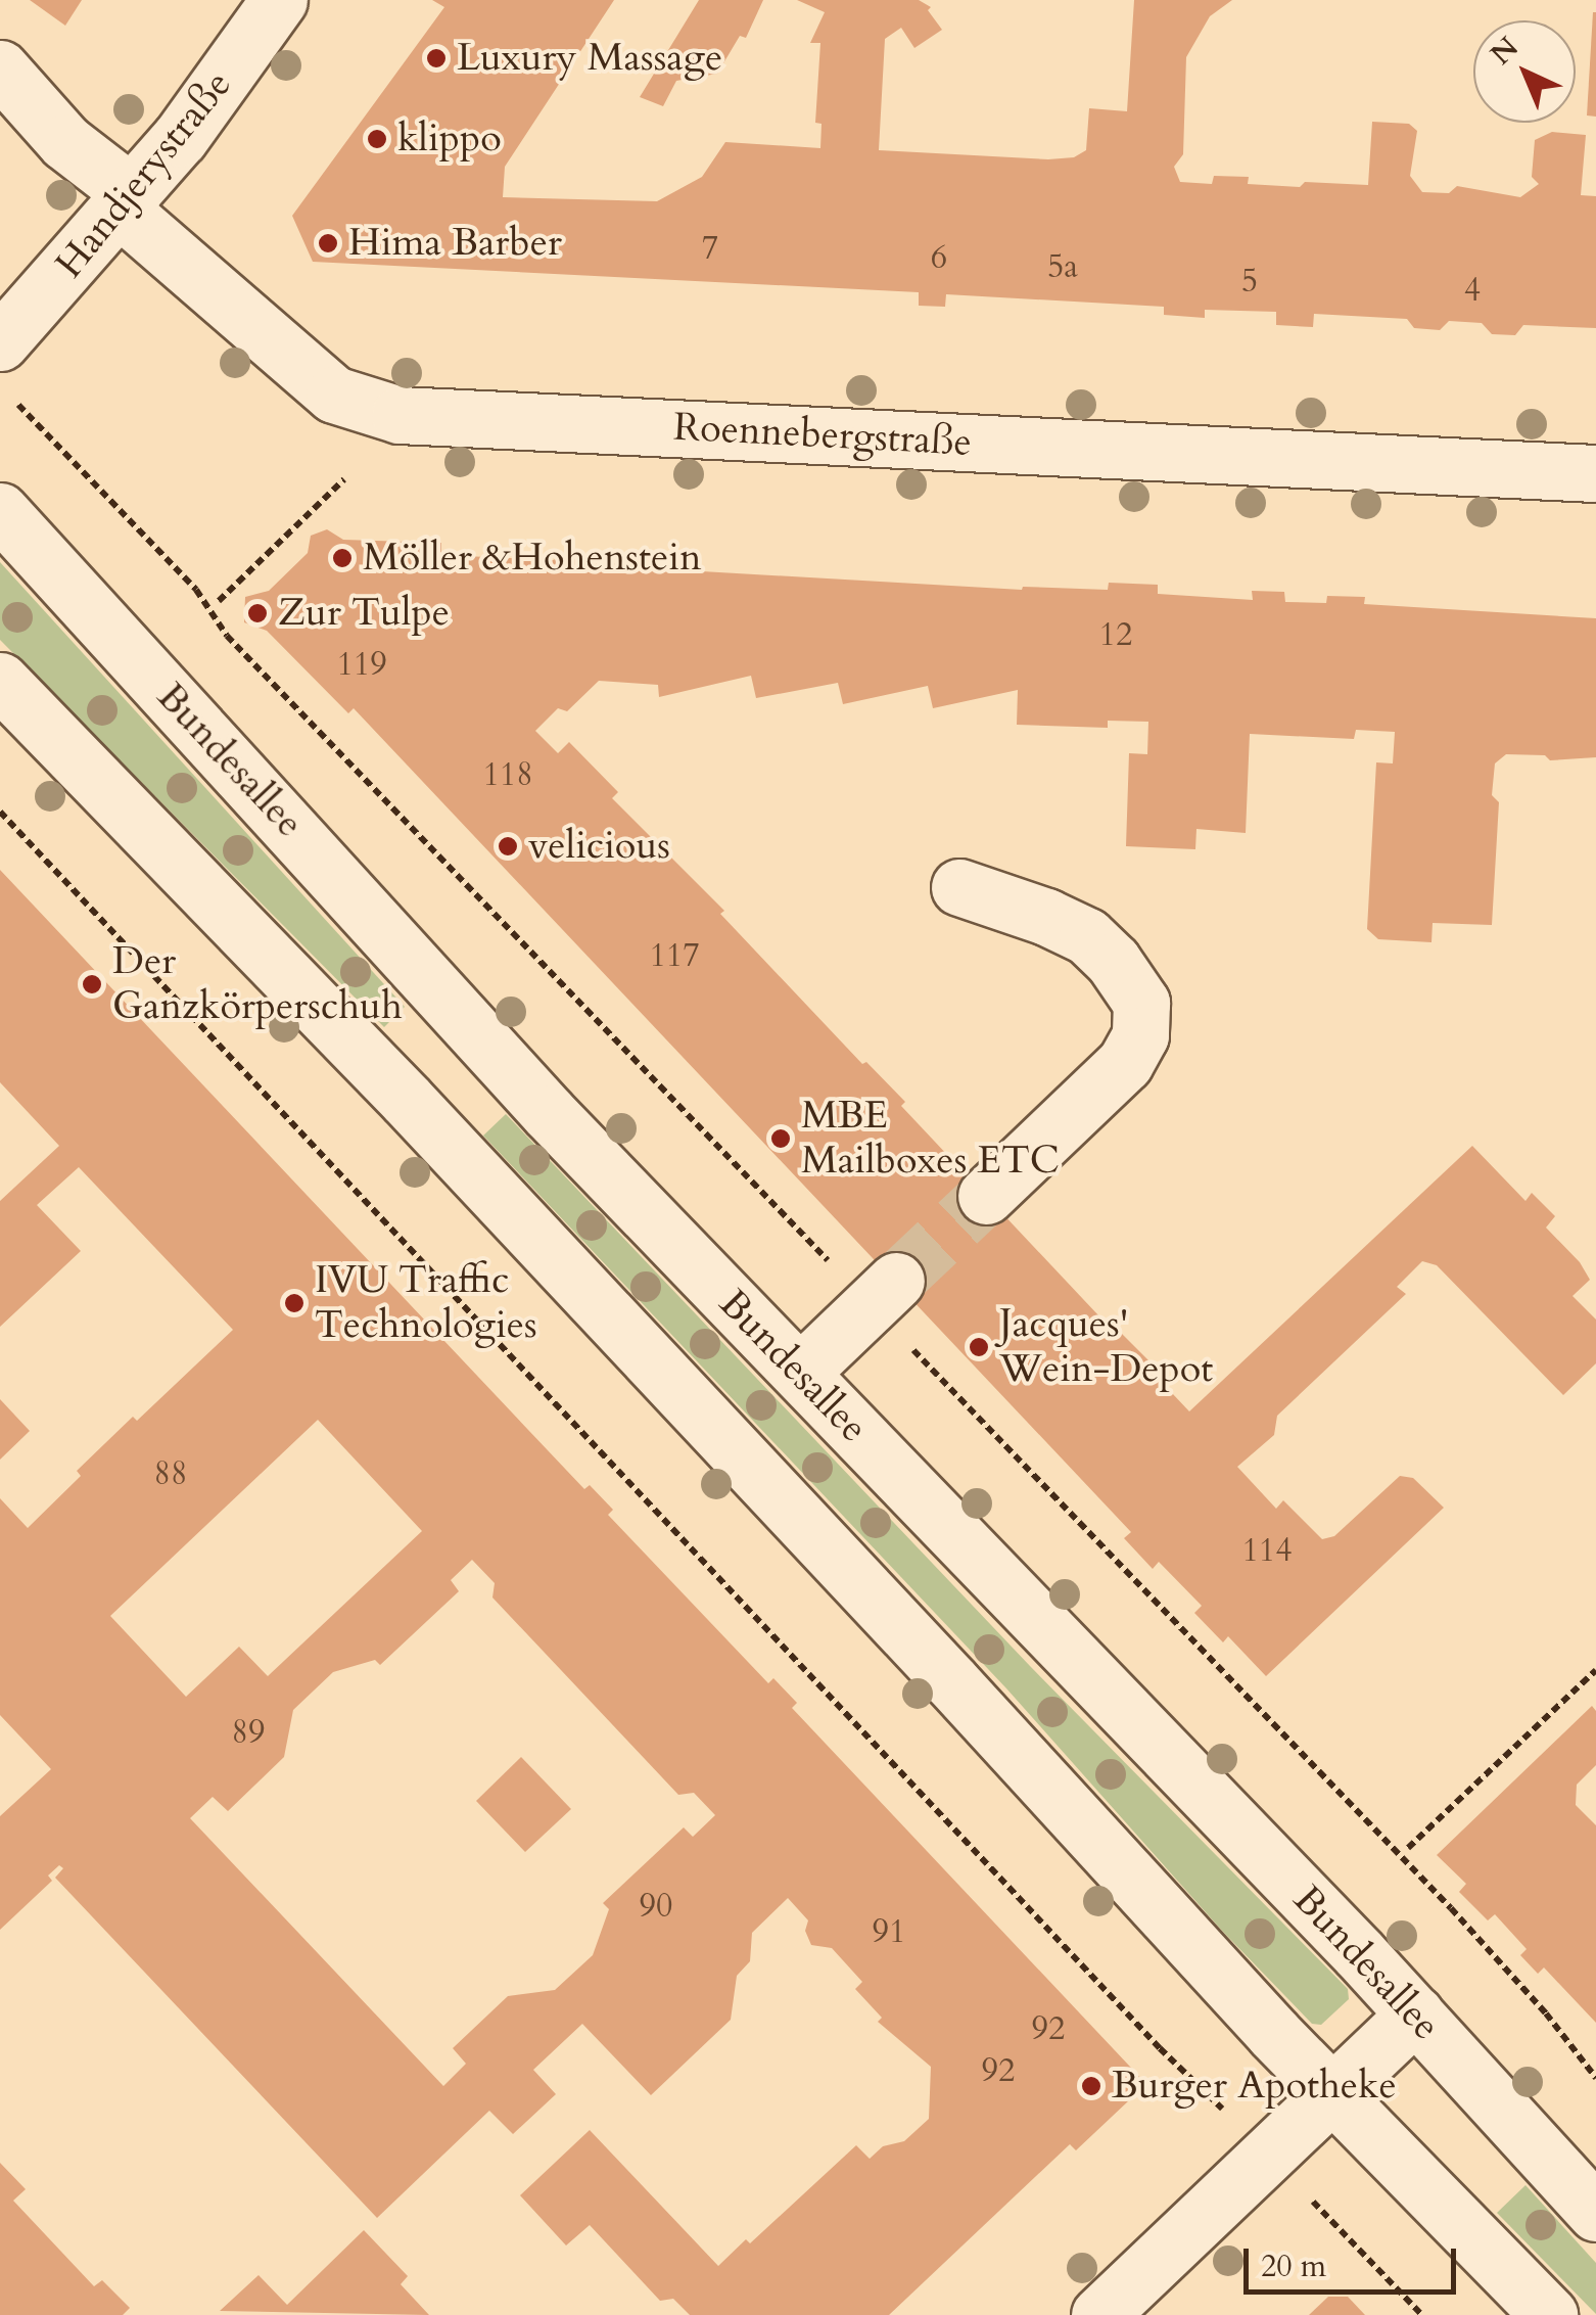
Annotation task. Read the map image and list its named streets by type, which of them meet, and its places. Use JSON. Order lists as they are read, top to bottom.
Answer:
{
  "streets": {
    "street": ["Handjerystraße", "Roennebergstraße", "Bundesallee"]
  },
  "crossings": [
    ["Handjerystraße", "Roennebergstraße"]
  ],
  "places": [
    "Luxury Massage",
    "klippo",
    "Hima Barber",
    "Möller &Hohenstein",
    "Zur Tulpe",
    "velicious",
    "Der Ganzkörperschuh",
    "MBE Mailboxes ETC",
    "IVU Traffic Technologies",
    "Jacques' Wein-Depot",
    "Burger Apotheke"
  ],
  "house_numbers": [
    "7",
    "6",
    "5a",
    "5",
    "4",
    "12",
    "119",
    "118",
    "117",
    "88",
    "114",
    "89",
    "90",
    "91",
    "92",
    "92"
  ],
  "scale_bar": "20 m",
  "north": "top left"
}
